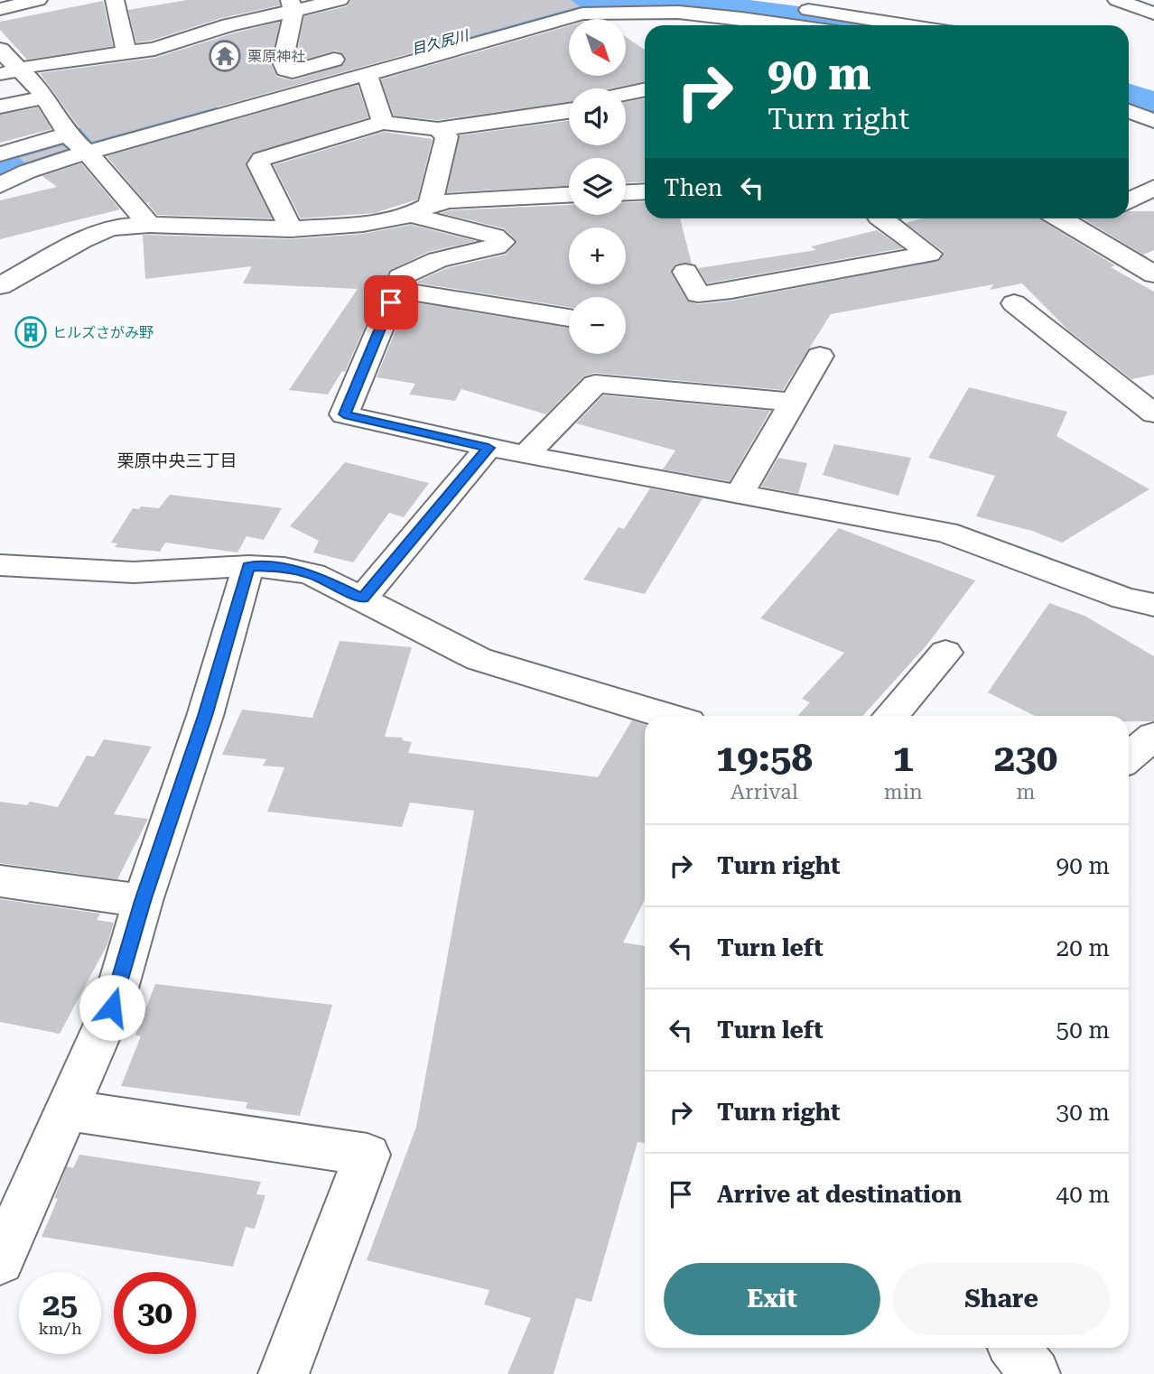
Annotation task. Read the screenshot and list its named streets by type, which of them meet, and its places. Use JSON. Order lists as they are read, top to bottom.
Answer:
{
  "districts": ["栗原中央三丁目"],
  "water": ["目久尻川"],
  "places": {
    "temple": ["栗原神社"],
    "building": ["ヒルズさがみ野"]
  },
  "north": "bottom right",
  "page": {
    "map_buttons": ["+", "−"],
    "turn": ["90 m", "Turn right"],
    "then": "Then",
    "eta": [
      "19:58",
      "Arrival",
      "1",
      "min",
      "230",
      "m"
    ],
    "list": [
      {
        "name": "Turn right",
        "value": "90 m"
      },
      {
        "name": "Turn left",
        "value": "20 m"
      },
      {
        "name": "Turn left",
        "value": "50 m"
      },
      {
        "name": "Turn right",
        "value": "30 m"
      },
      {
        "name": "Arrive at destination",
        "value": "40 m"
      }
    ],
    "buttons": ["Exit", "Share"],
    "speed": "25 km/h",
    "limit": "30"
  }
}
